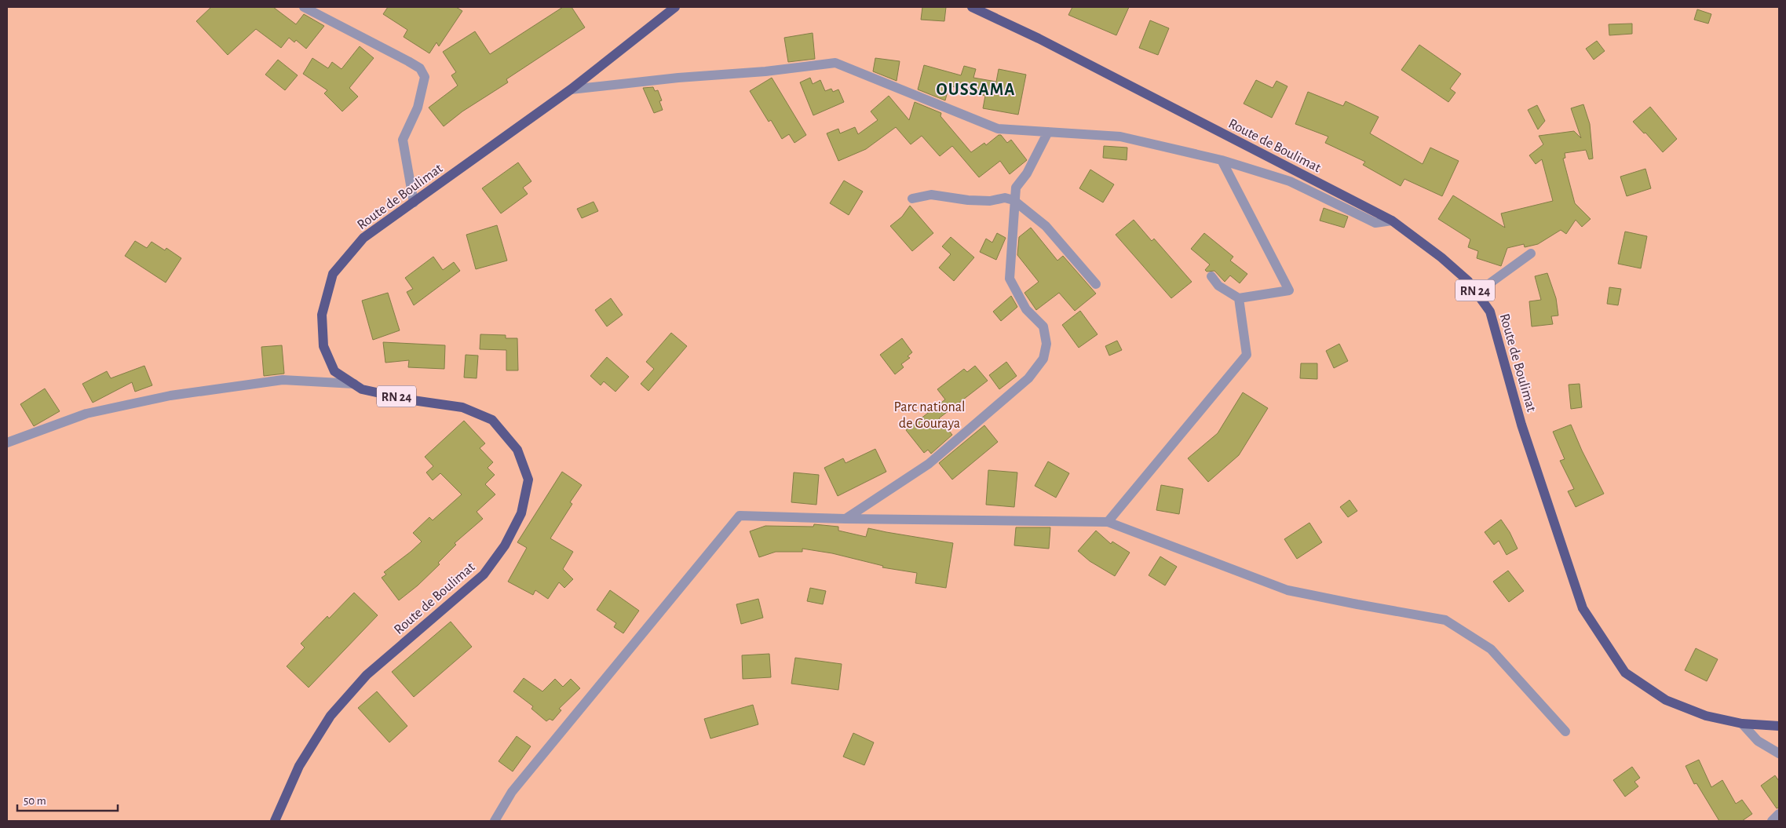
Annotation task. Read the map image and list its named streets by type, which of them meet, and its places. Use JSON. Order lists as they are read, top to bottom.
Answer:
{
  "streets": {
    "main road": ["Route de Boulimat", "RN 24"]
  },
  "districts": ["OUSSAMA"],
  "parks": ["Parc national de Gouraya"],
  "scale_bar": "50 m"
}
